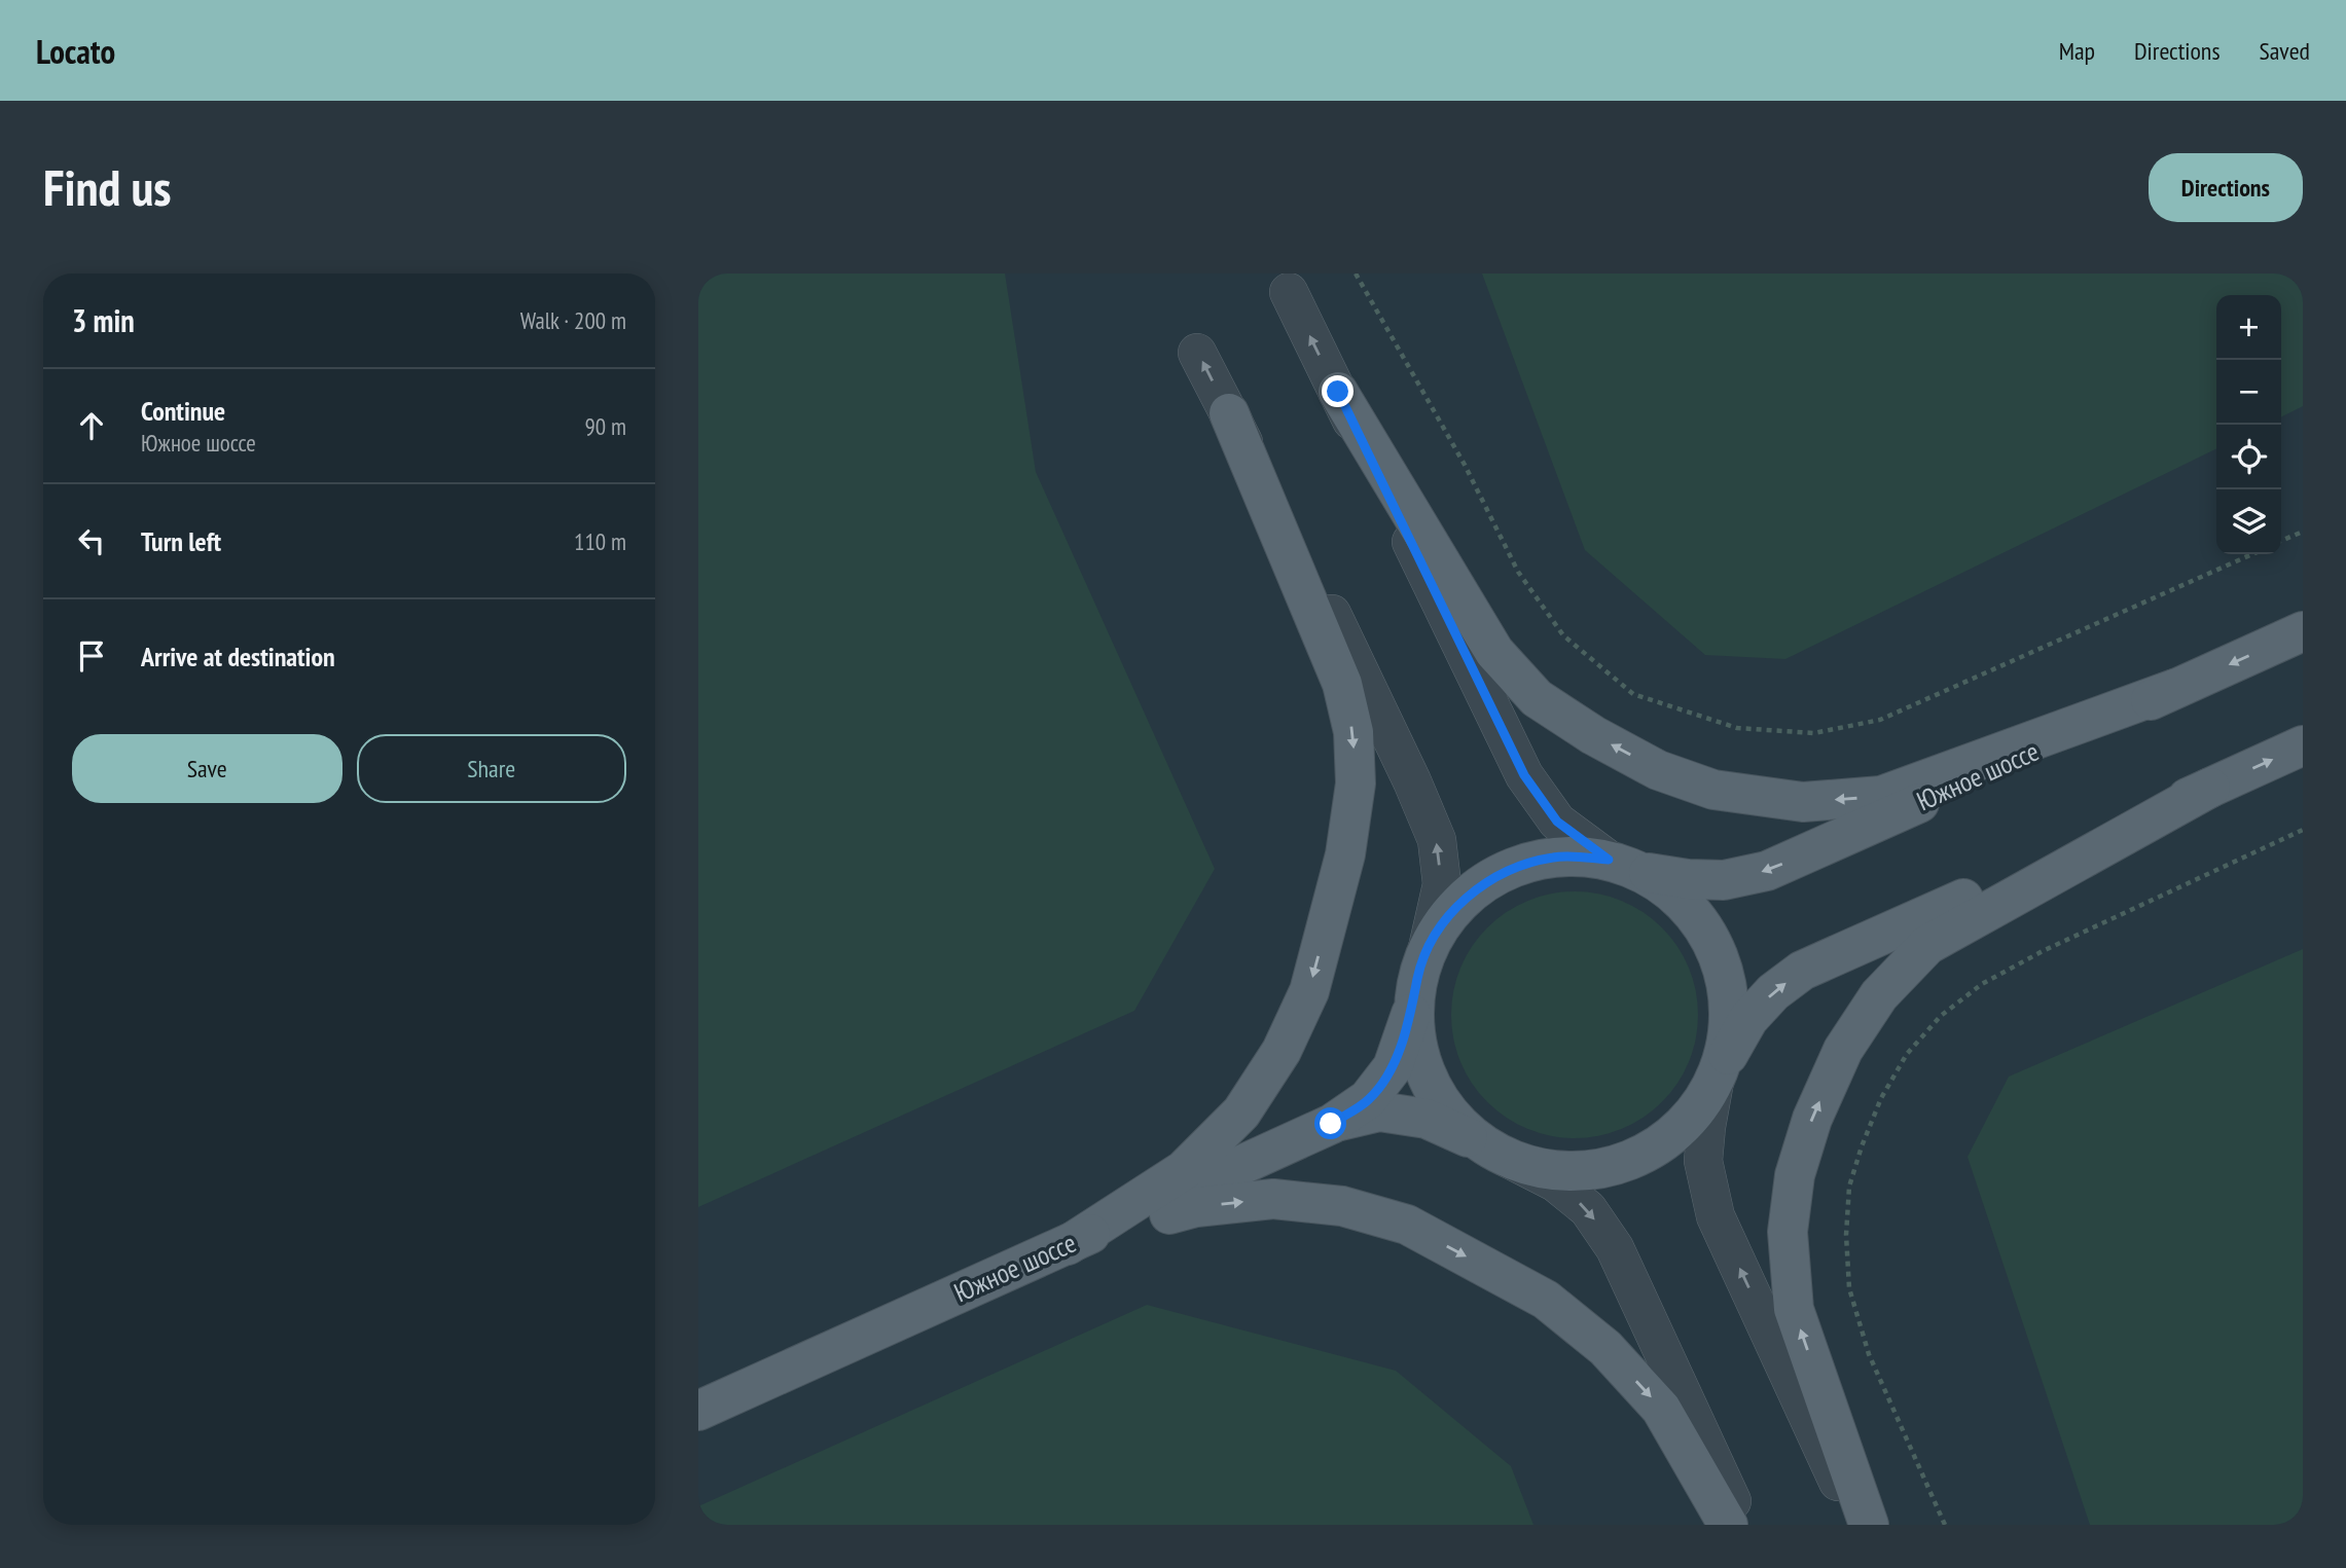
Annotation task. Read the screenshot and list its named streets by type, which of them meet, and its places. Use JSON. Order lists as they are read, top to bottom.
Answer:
{
  "streets": {
    "main road": ["Южное шоссе"]
  },
  "page": {
    "header": "Locato",
    "nav": ["Map", "Directions", "Saved"],
    "buttons": [
      "Directions",
      ["Save", "Share"]
    ],
    "title": "Find us",
    "heading": ["3 min", "Walk · 200 m"],
    "map_buttons": ["+", "−"],
    "list": [
      ["Continue", "Южное шоссе", "90 m"],
      ["Turn left", "110 m"],
      "Arrive at destination"
    ]
  }
}
